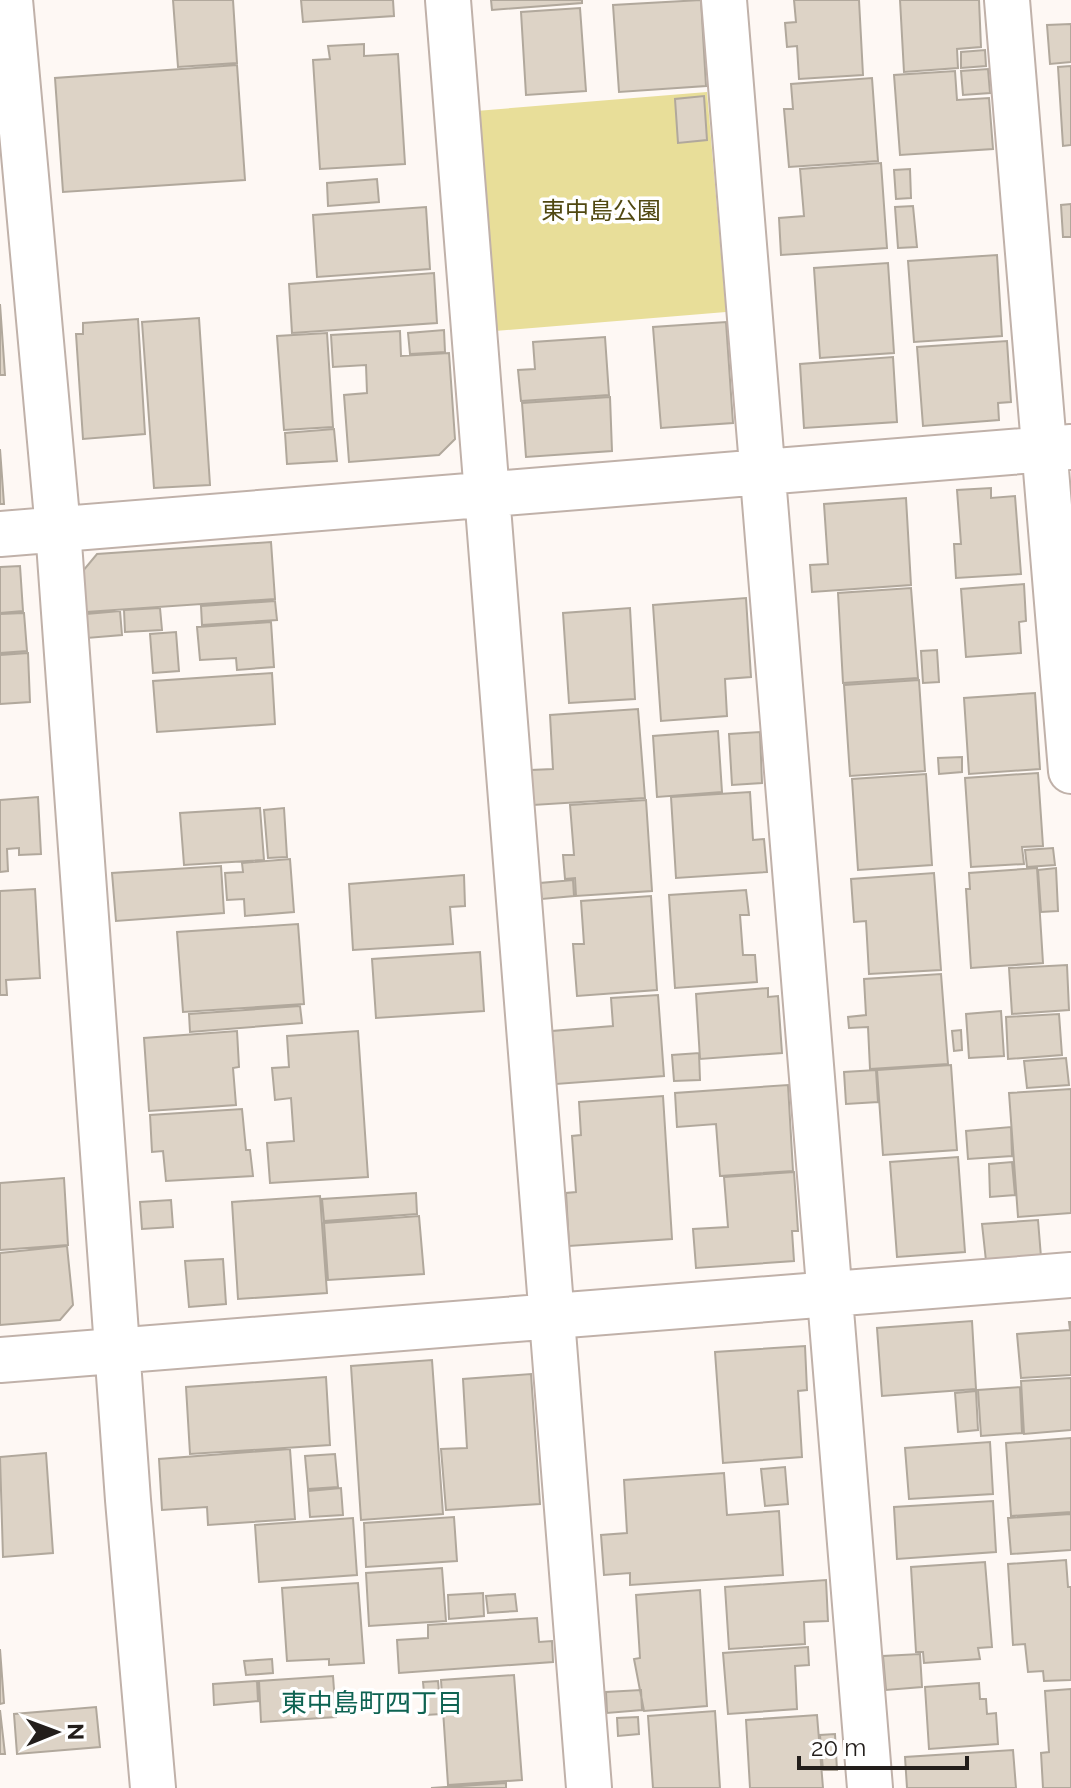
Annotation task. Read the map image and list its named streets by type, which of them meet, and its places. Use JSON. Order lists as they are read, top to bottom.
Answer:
{
  "districts": ["東中島町四丁目"],
  "parks": ["東中島公園"],
  "scale_bar": "20 m",
  "north": "right"
}
